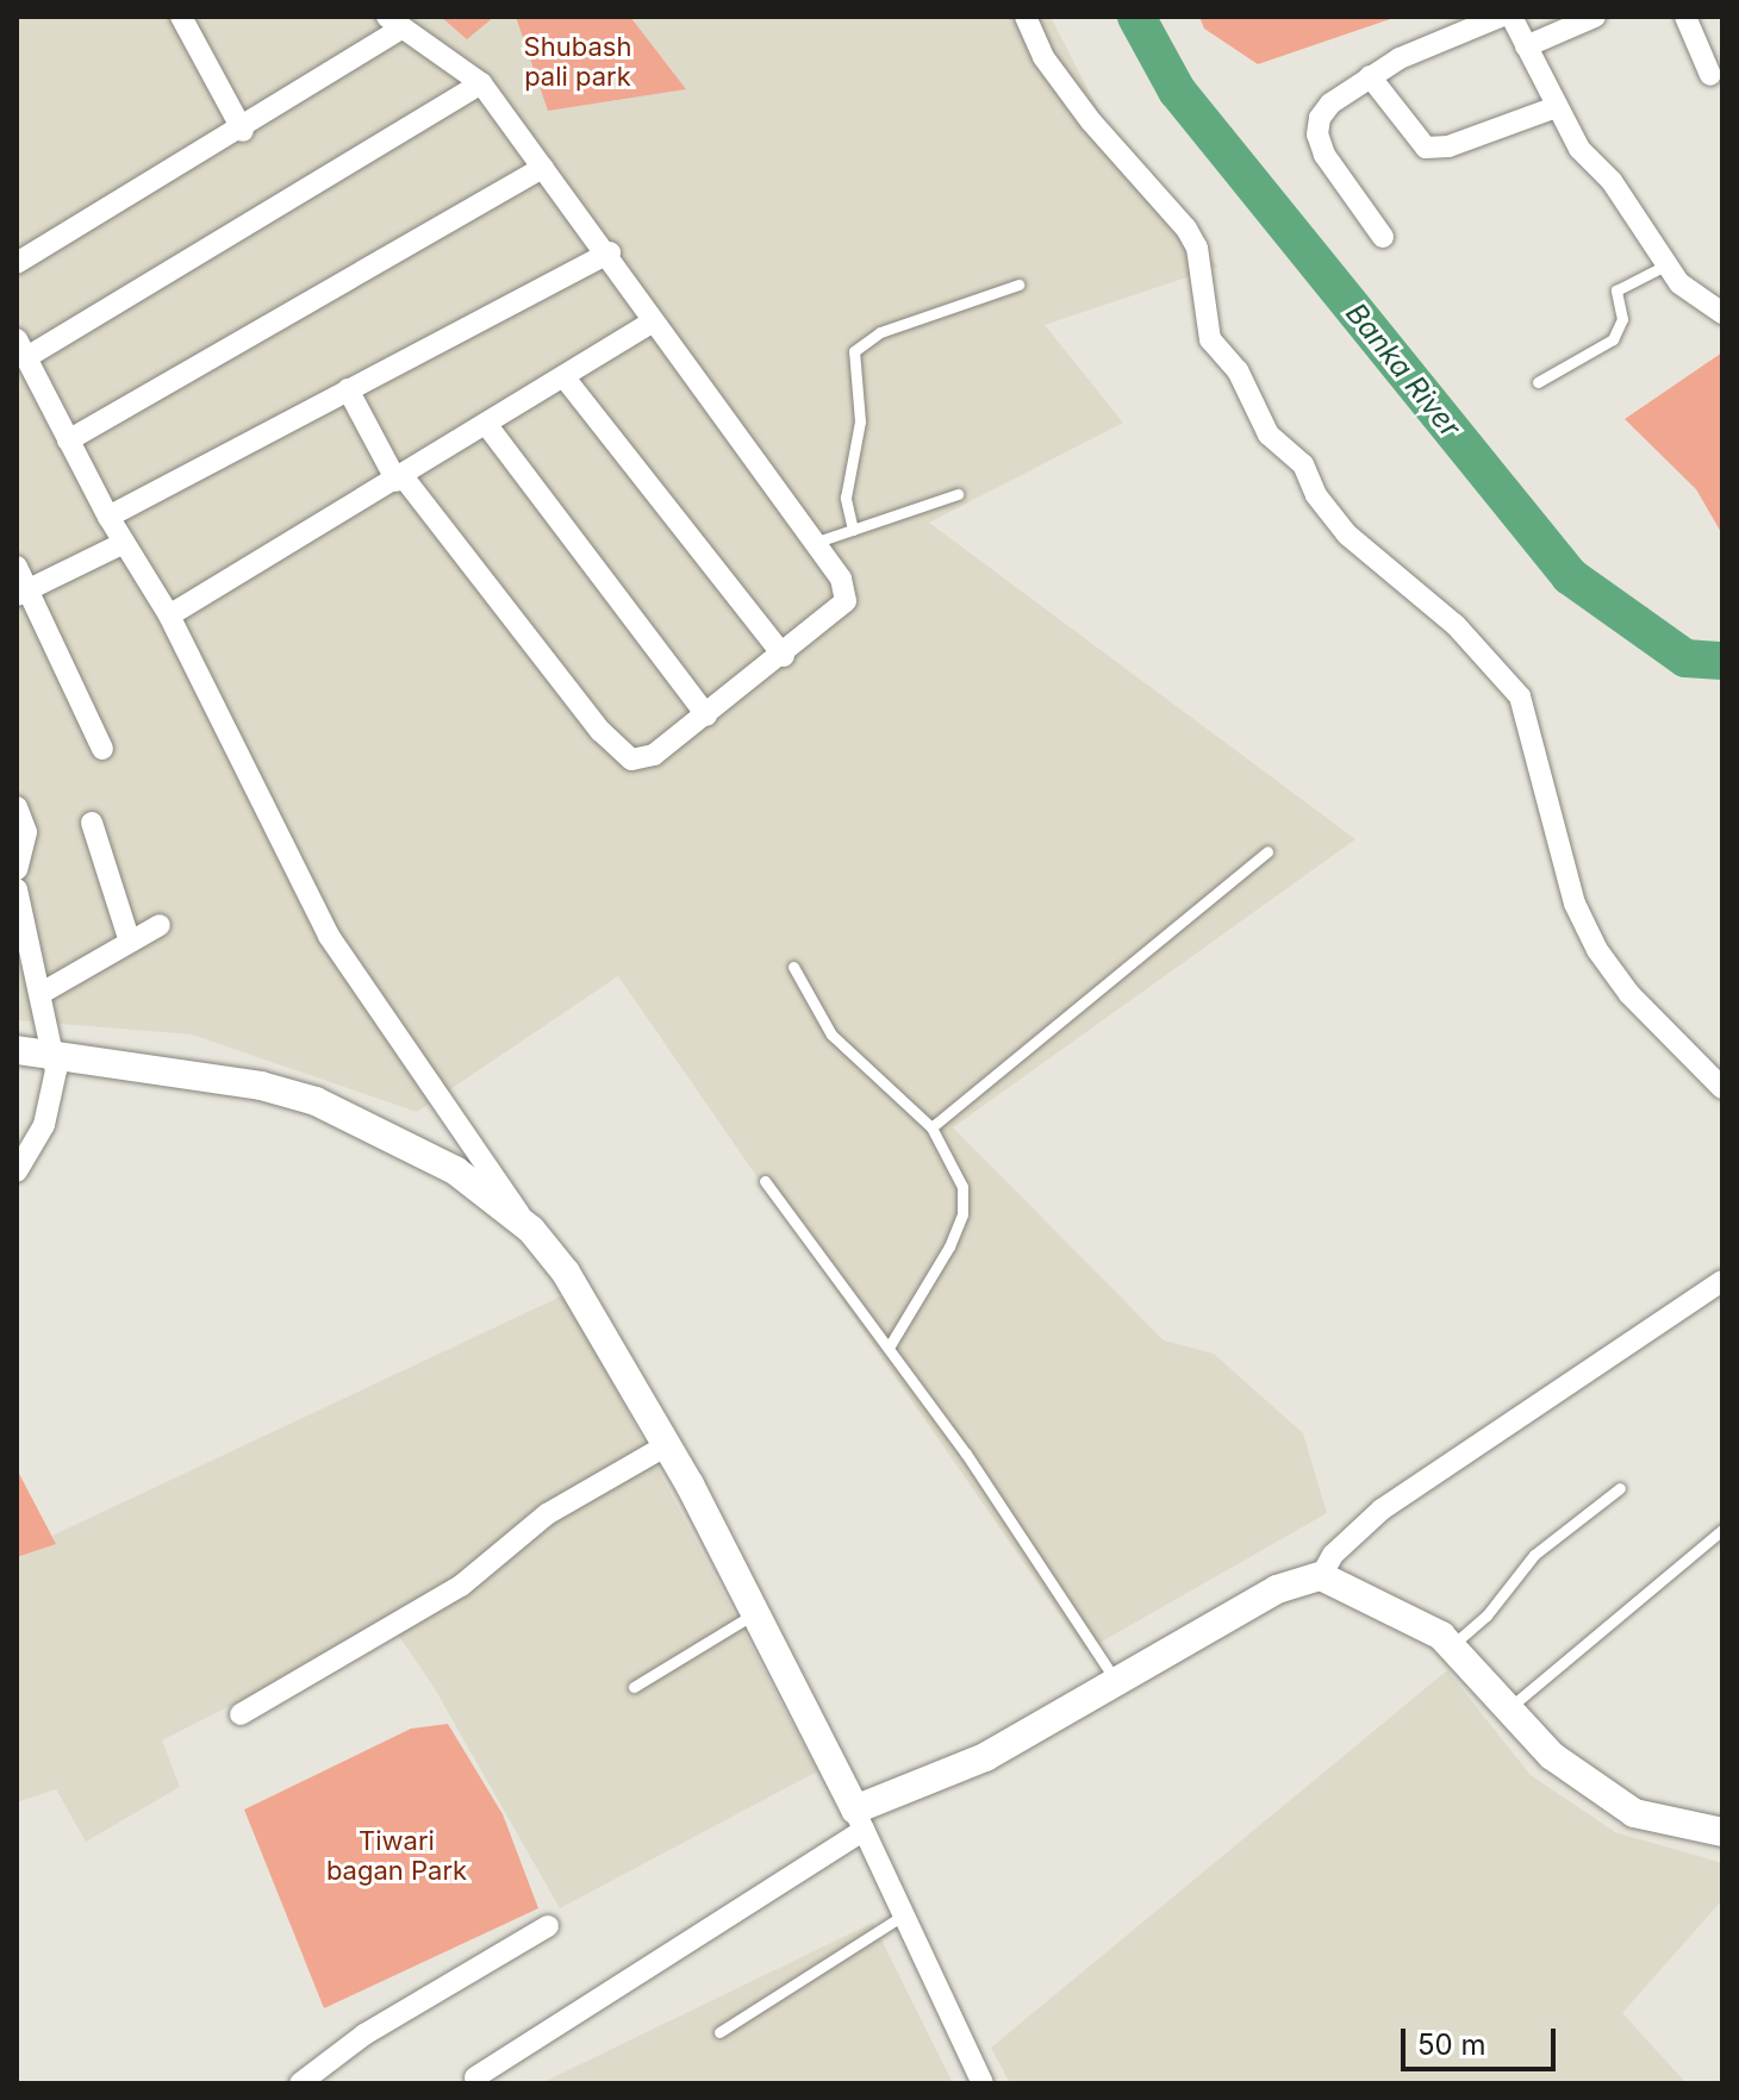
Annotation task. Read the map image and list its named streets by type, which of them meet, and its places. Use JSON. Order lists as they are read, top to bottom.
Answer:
{
  "water": ["Banka River"],
  "parks": ["Shubash pali park", "Tiwari bagan Park"],
  "scale_bar": "50 m"
}
